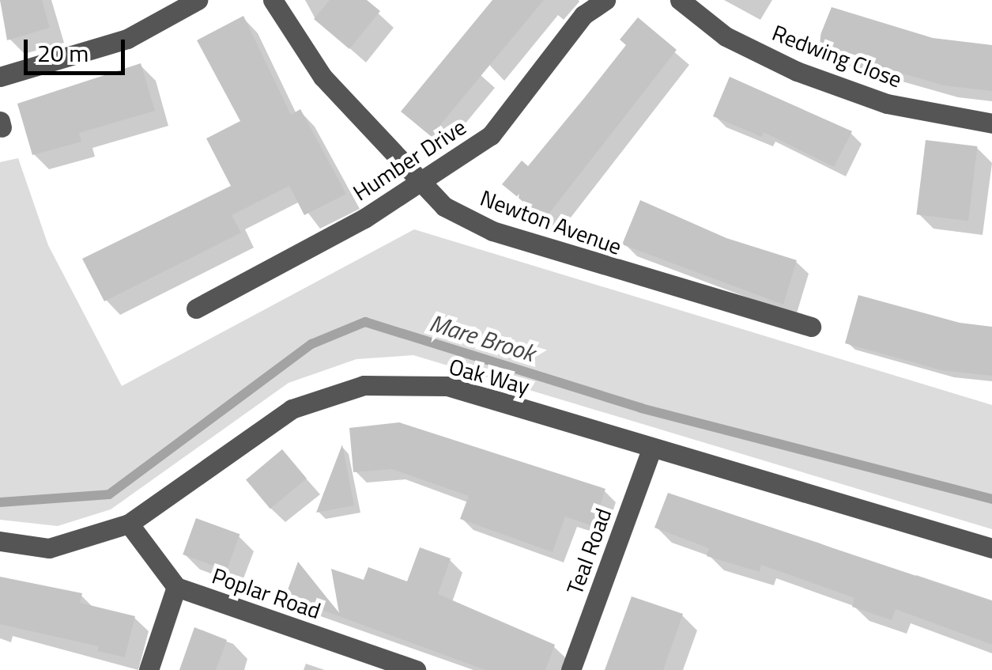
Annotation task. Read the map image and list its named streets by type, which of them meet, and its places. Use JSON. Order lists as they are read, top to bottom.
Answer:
{
  "streets": {
    "street": [
      "Redwing Close",
      "Humber Drive",
      "Newton Avenue",
      "Oak Way",
      "Teal Road",
      "Poplar Road"
    ]
  },
  "crossings": [
    ["Humber Drive", "Newton Avenue"],
    ["Oak Way", "Teal Road"],
    ["Oak Way", "Poplar Road"]
  ],
  "water": ["Mare Brook"],
  "scale_bar": "20 m"
}
